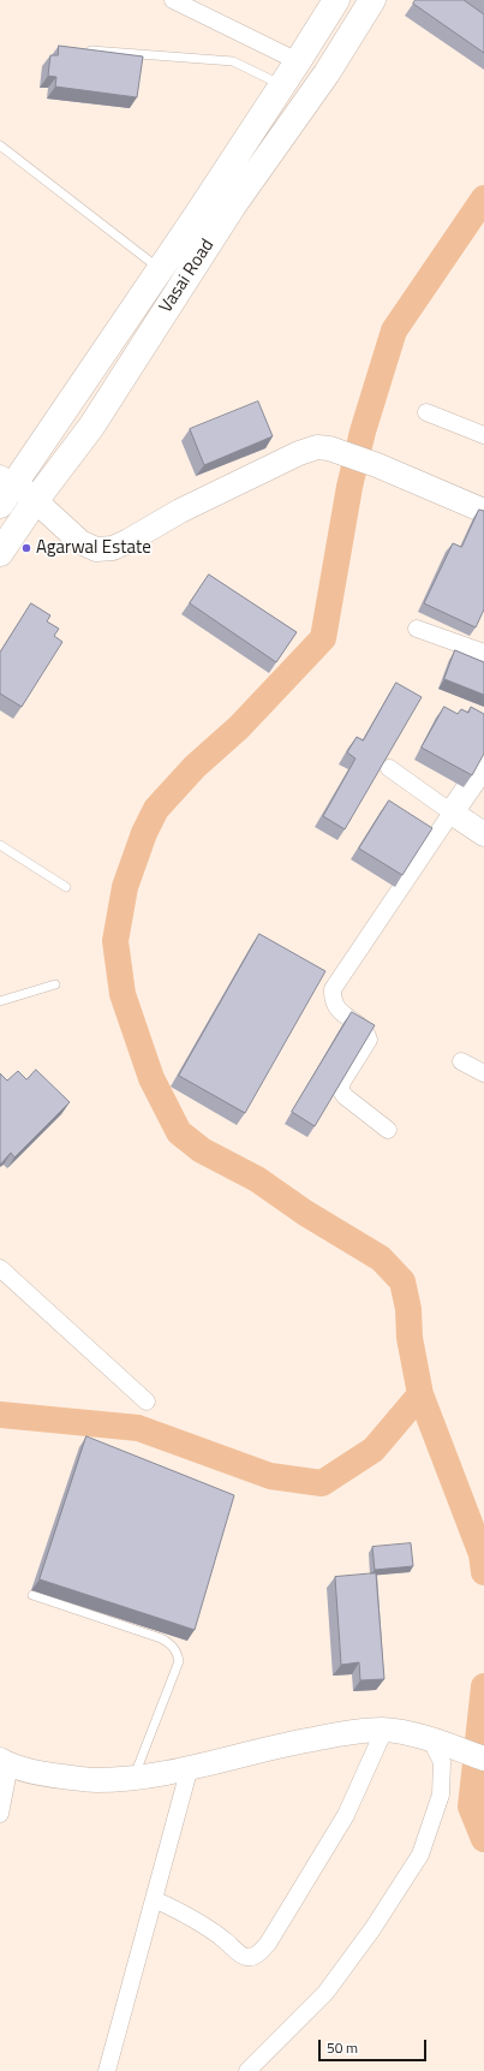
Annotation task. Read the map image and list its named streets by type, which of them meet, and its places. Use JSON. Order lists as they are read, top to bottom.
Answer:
{
  "streets": {
    "main road": ["Vasai Road"]
  },
  "places": ["Agarwal Estate"],
  "scale_bar": "50 m"
}
